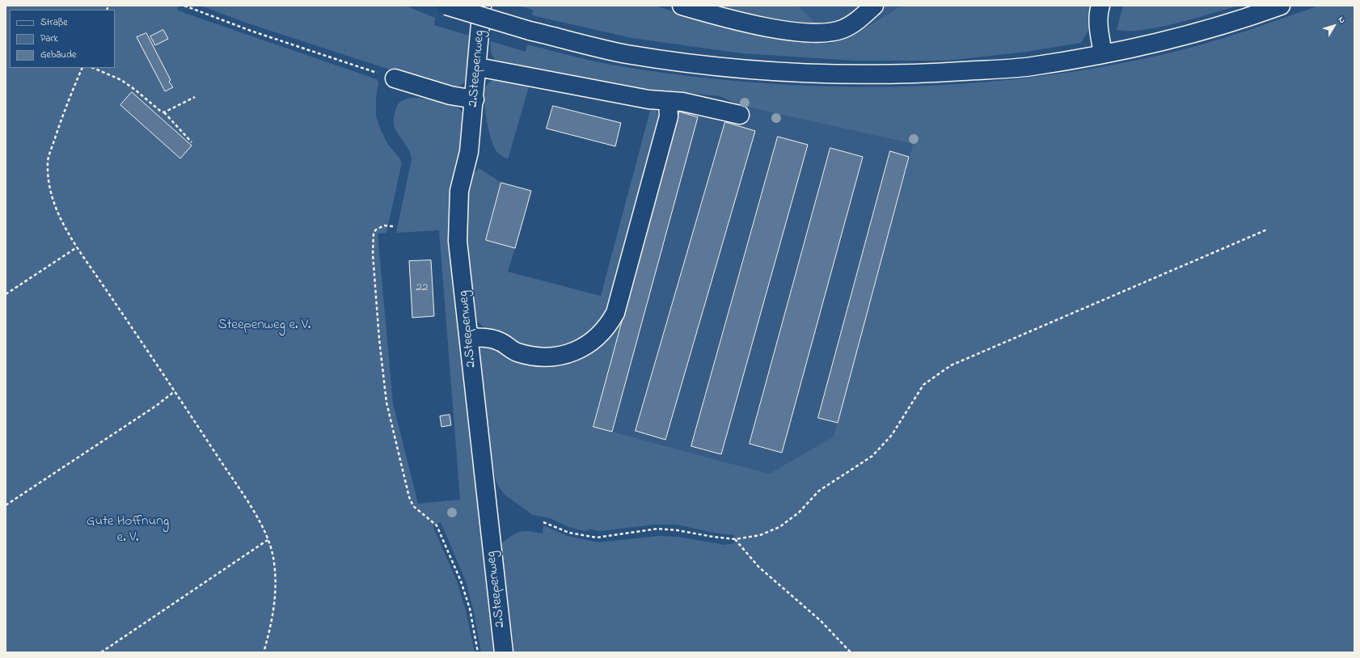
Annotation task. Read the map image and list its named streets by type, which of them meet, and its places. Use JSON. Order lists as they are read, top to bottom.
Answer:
{
  "streets": {
    "main road": ["2.Steepenweg"]
  },
  "parks": ["Steepenweg e. V.", "Gute Hoffnung e. V."],
  "house_numbers": ["22"],
  "legend": ["Straße", "Park", "Gebäude"],
  "north": "top right"
}
